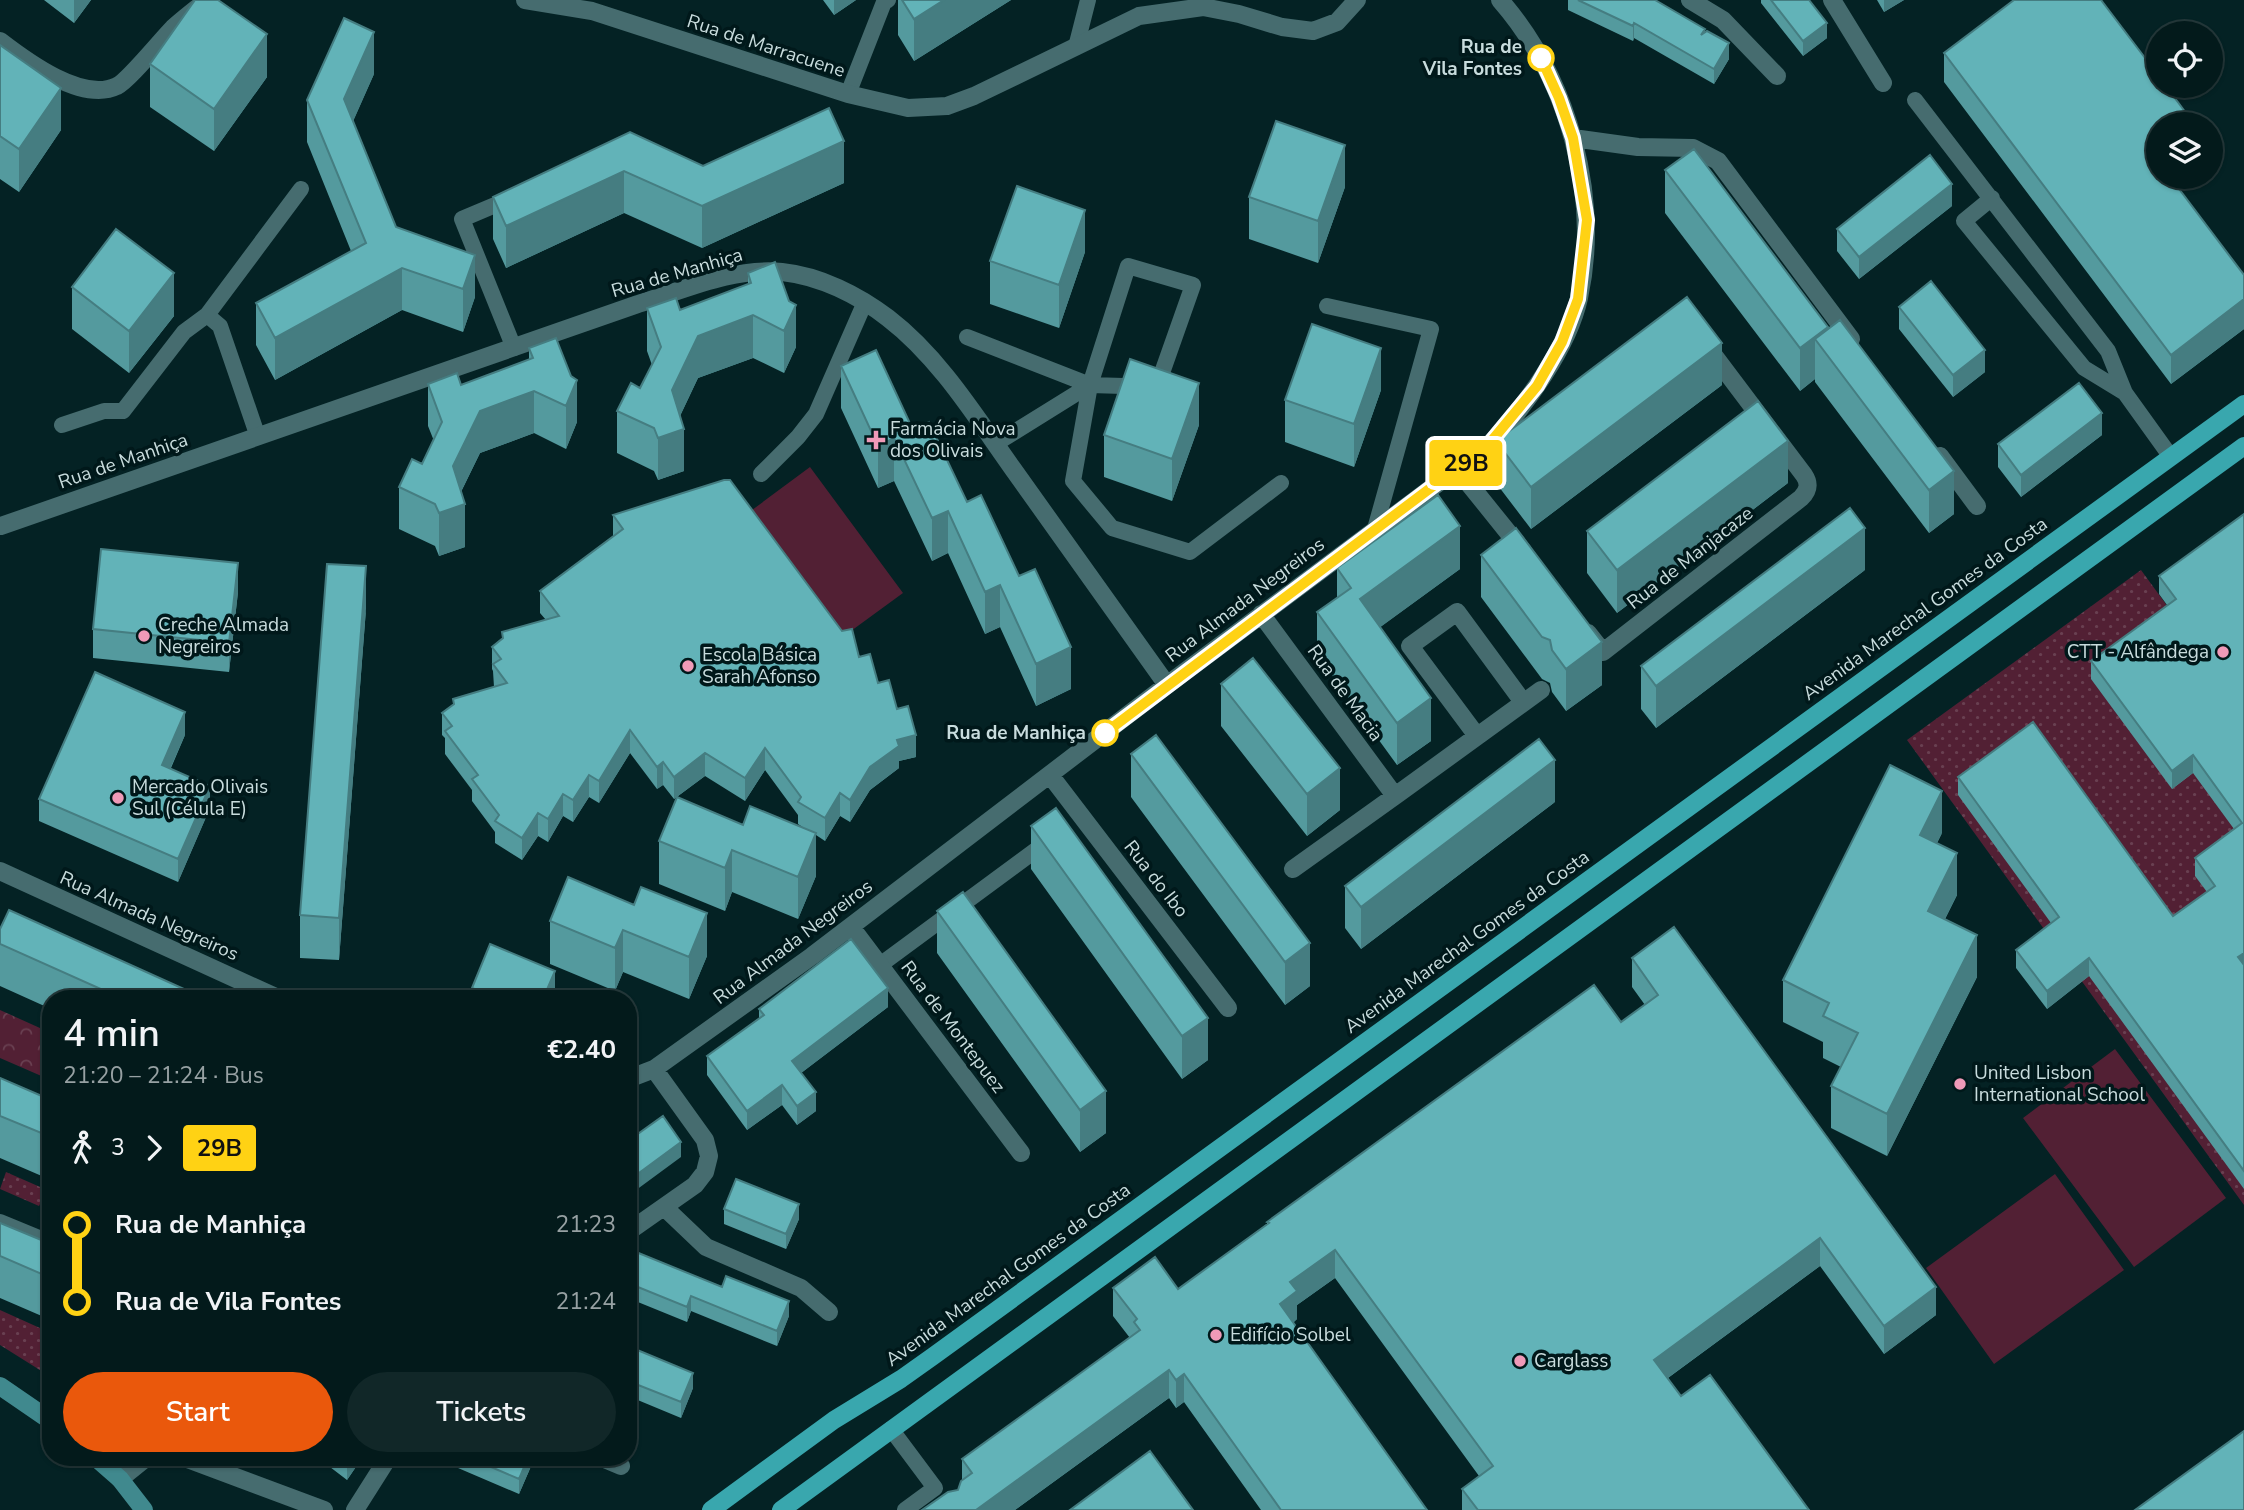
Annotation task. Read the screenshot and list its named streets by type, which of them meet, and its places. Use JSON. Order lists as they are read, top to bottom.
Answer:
{
  "streets": {
    "main road": ["Avenida Marechal Gomes da Costa"],
    "street": [
      "Rua de Marracuene",
      "Rua de Manhiça",
      "Rua de Manjacaze",
      "Rua Almada Negreiros",
      "Rua de Macia",
      "Rua do Ibo",
      "Rua de Montepuez"
    ]
  },
  "crossings": [
    ["Rua de Manhiça", "Rua Almada Negreiros"],
    ["Rua Almada Negreiros", "Rua de Macia"],
    ["Rua Almada Negreiros", "Rua do Ibo"],
    ["Rua Almada Negreiros", "Rua de Montepuez"]
  ],
  "places": {
    "other": [
      "Rua de Vila Fontes",
      "Creche Almada Negreiros",
      "CTT - Alfândega",
      "Escola Básica Sarah Afonso",
      "Rua de Manhiça",
      "Mercado Olivais Sul (Célula E)",
      "United Lisbon International School",
      "Edifício Solbel",
      "Carglass"
    ],
    "health": ["Farmácia Nova dos Olivais"]
  },
  "lines": ["bus line 29B"],
  "page": {
    "on_map": "29B",
    "heading": ["4 min", "21:20 – 21:24 · Bus", "€2.40"],
    "legs": ["3", "29B"],
    "list": [
      {
        "name": "Rua de Manhiça",
        "value": "21:23"
      },
      {
        "name": "Rua de Vila Fontes",
        "value": "21:24"
      }
    ],
    "buttons": ["Start", "Tickets"]
  }
}
